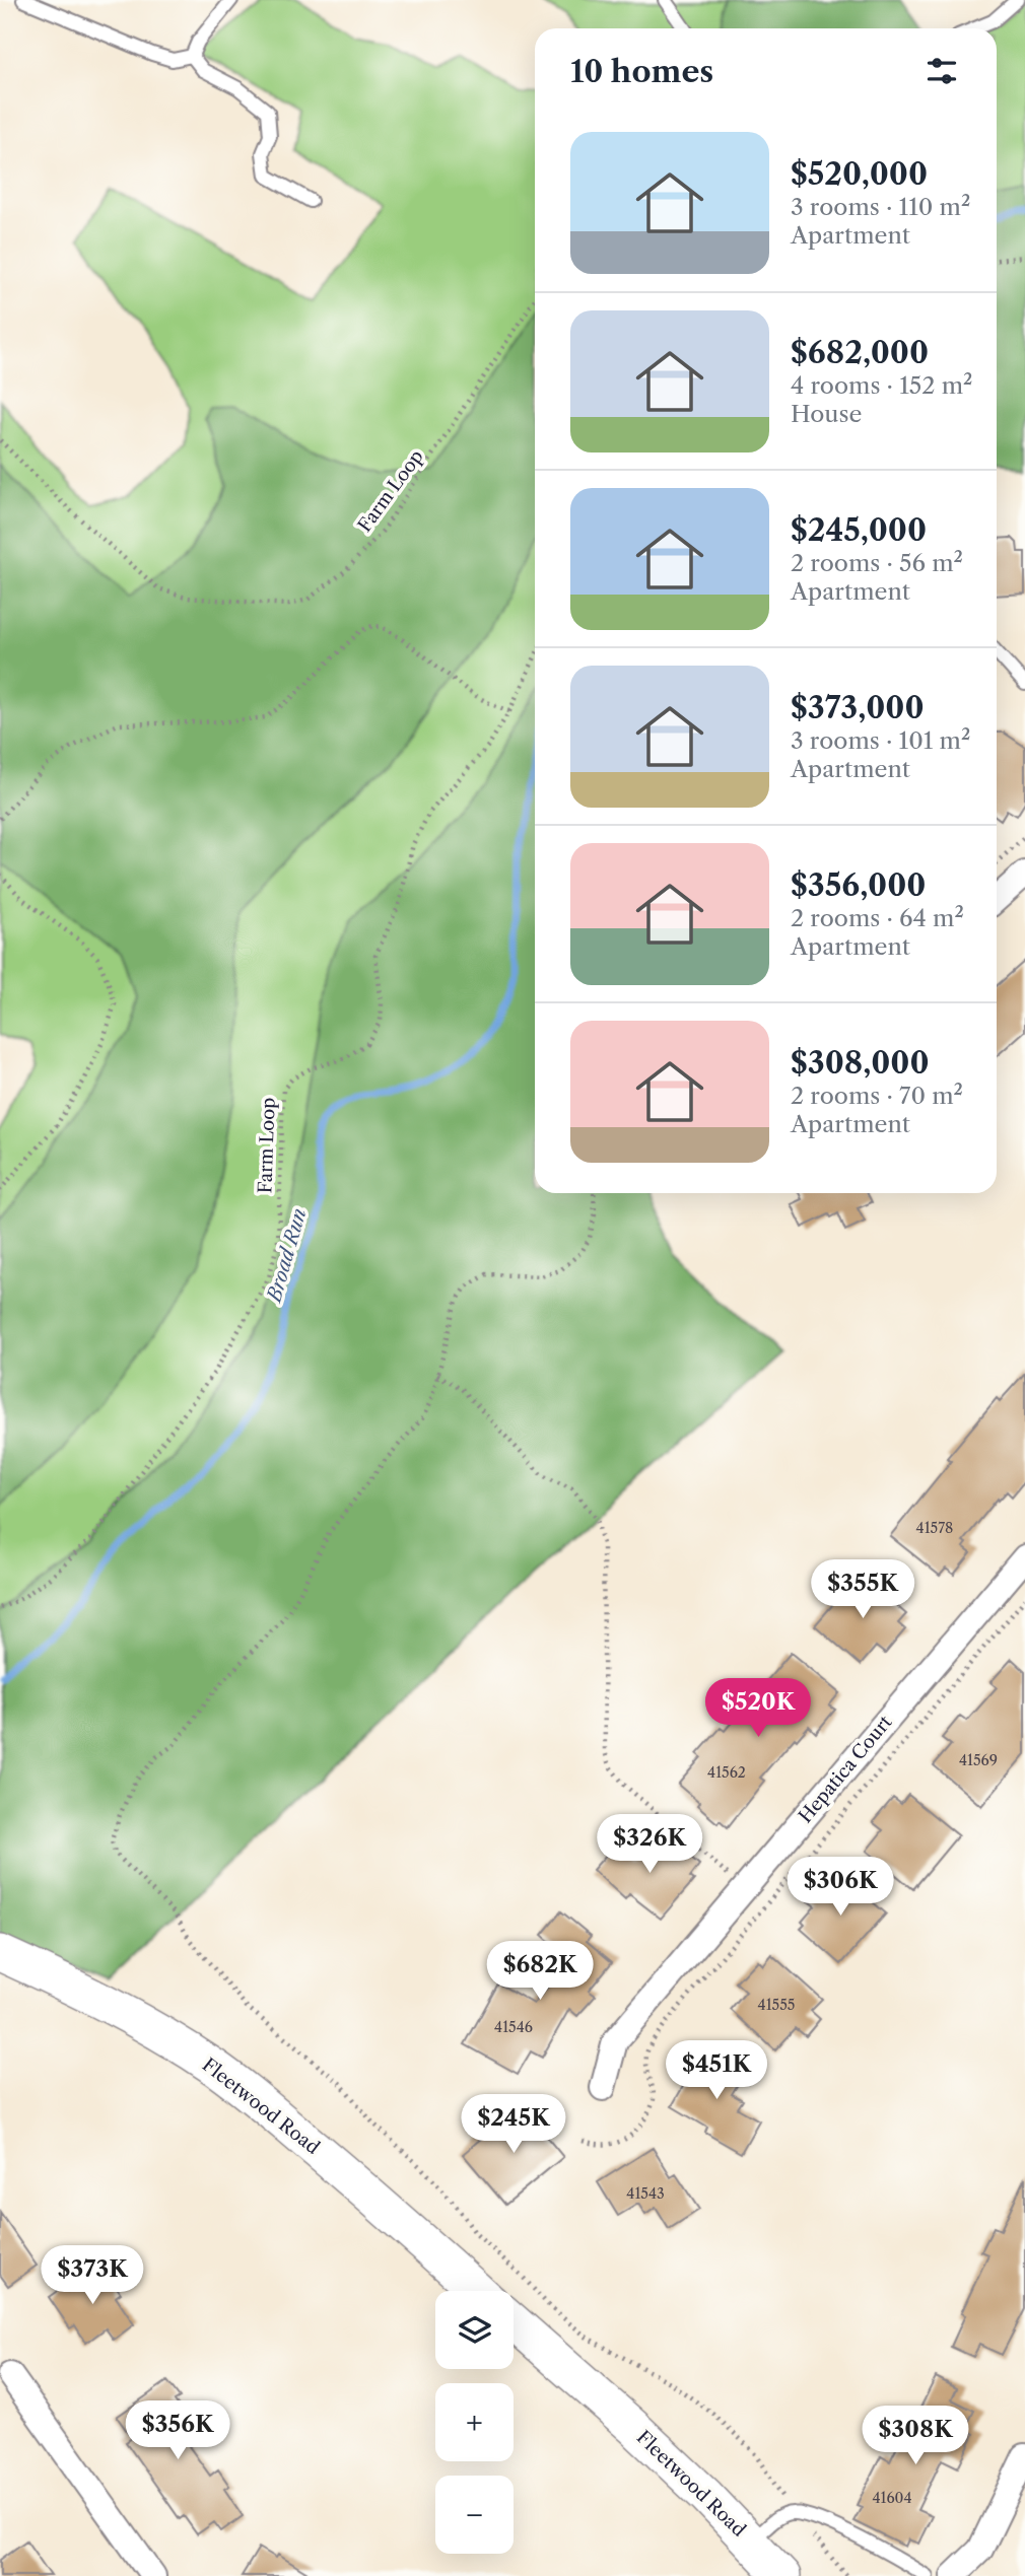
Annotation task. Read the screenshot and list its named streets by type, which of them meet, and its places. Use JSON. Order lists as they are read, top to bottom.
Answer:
{
  "streets": {
    "main road": ["Fleetwood Road"],
    "street": ["Hepatica Court"],
    "path": ["Farm Loop"]
  },
  "water": ["Broad Run"],
  "house_numbers": [
    "41578",
    "41569",
    "41562",
    "41555",
    "41546",
    "41543",
    "41604"
  ],
  "page": {
    "heading": "10 homes",
    "list": [
      {
        "name": "$520,000",
        "note": "3 rooms · 110 m² · Apartment"
      },
      {
        "name": "$682,000",
        "note": "4 rooms · 152 m² · House"
      },
      {
        "name": "$245,000",
        "note": "2 rooms · 56 m² · Apartment"
      },
      {
        "name": "$373,000",
        "note": "3 rooms · 101 m² · Apartment"
      },
      {
        "name": "$356,000",
        "note": "2 rooms · 64 m² · Apartment"
      },
      {
        "name": "$308,000",
        "note": "2 rooms · 70 m² · Apartment"
      }
    ],
    "price": [
      "$355K",
      "$520K",
      "$326K",
      "$306K",
      "$682K",
      "$451K",
      "$245K",
      "$373K",
      "$356K",
      "$308K"
    ],
    "map_buttons": ["+", "−"]
  }
}
